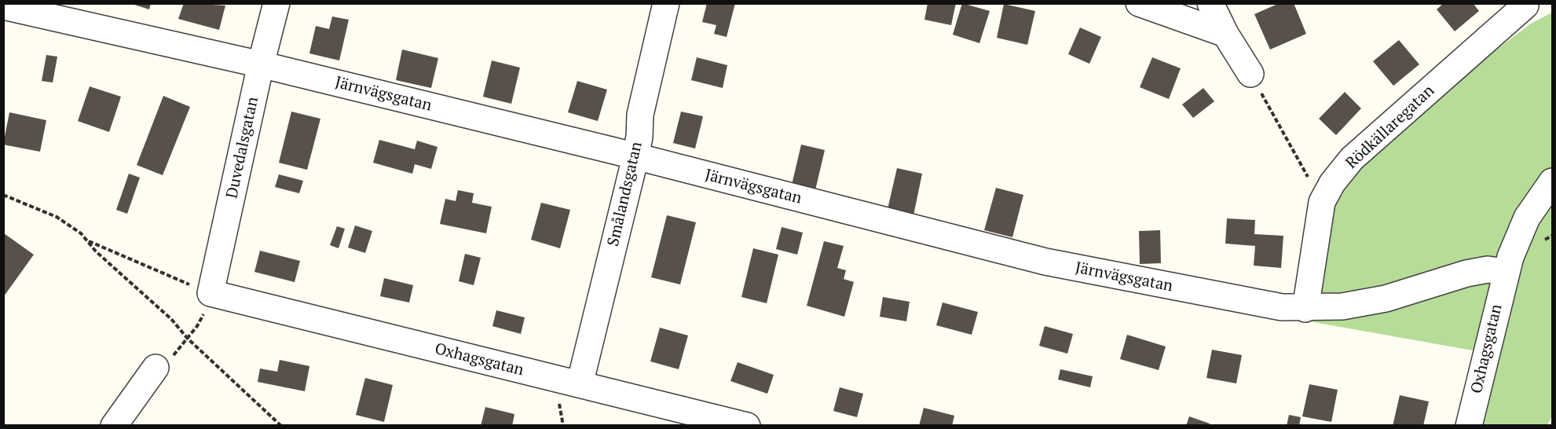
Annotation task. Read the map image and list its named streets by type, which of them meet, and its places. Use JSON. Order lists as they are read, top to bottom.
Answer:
{
  "streets": {
    "street": [
      "Järnvägsgatan",
      "Rödkällaregatan",
      "Duvedalsgatan",
      "Smålandsgatan",
      "Oxhagsgatan"
    ]
  },
  "crossings": [
    ["Järnvägsgatan", "Rödkällaregatan"],
    ["Järnvägsgatan", "Duvedalsgatan"],
    ["Järnvägsgatan", "Smålandsgatan"],
    ["Järnvägsgatan", "Oxhagsgatan"],
    ["Duvedalsgatan", "Oxhagsgatan"],
    ["Smålandsgatan", "Oxhagsgatan"]
  ]
}
